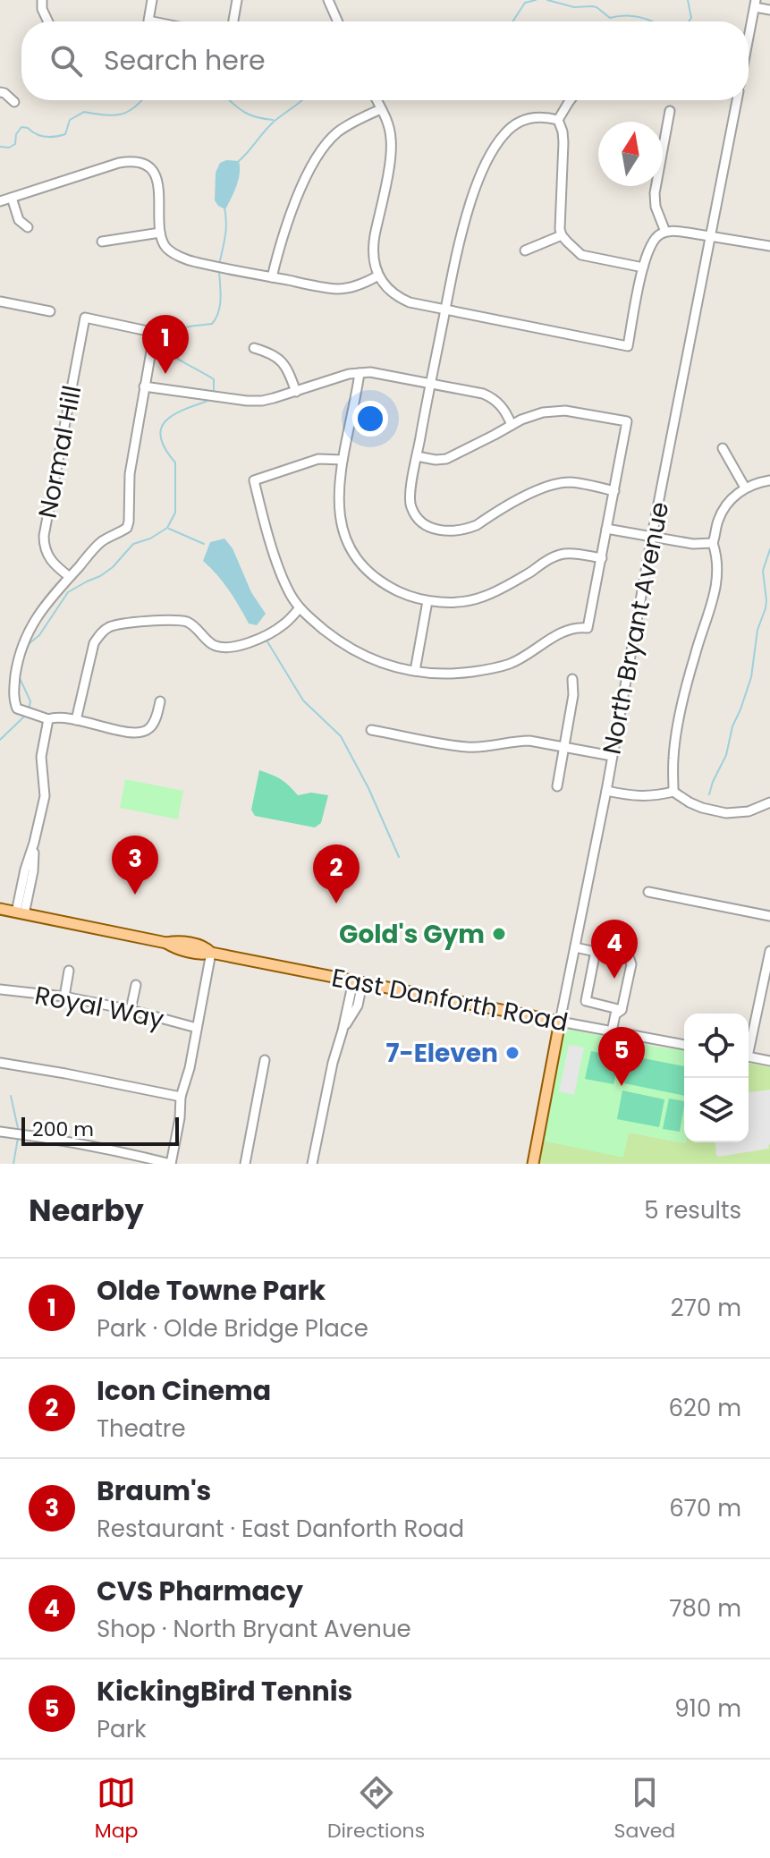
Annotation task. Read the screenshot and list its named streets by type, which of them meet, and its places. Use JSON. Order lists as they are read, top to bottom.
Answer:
{
  "streets": {
    "main road": ["North Bryant Avenue", "East Danforth Road"],
    "street": ["Normal Hill", "Royal Way"]
  },
  "crossings": [
    ["North Bryant Avenue", "East Danforth Road"]
  ],
  "places": ["Gold's Gym", "7-Eleven"],
  "scale_bar": "200 m",
  "north": "top",
  "page": {
    "search": "Search here",
    "pins": [
      "1",
      "3",
      "2",
      "4",
      "5"
    ],
    "scale": "200 m",
    "heading": ["Nearby", "5 results"],
    "list": [
      {
        "mark": "1",
        "name": "Olde Towne Park",
        "note": "Park · Olde Bridge Place",
        "value": "270 m"
      },
      {
        "mark": "2",
        "name": "Icon Cinema",
        "note": "Theatre",
        "value": "620 m"
      },
      {
        "mark": "3",
        "name": "Braum's",
        "note": "Restaurant · East Danforth Road",
        "value": "670 m"
      },
      {
        "mark": "4",
        "name": "CVS Pharmacy",
        "note": "Shop · North Bryant Avenue",
        "value": "780 m"
      },
      {
        "mark": "5",
        "name": "KickingBird Tennis",
        "note": "Park",
        "value": "910 m"
      }
    ],
    "nav": ["Map", "Directions", "Saved"]
  }
}
